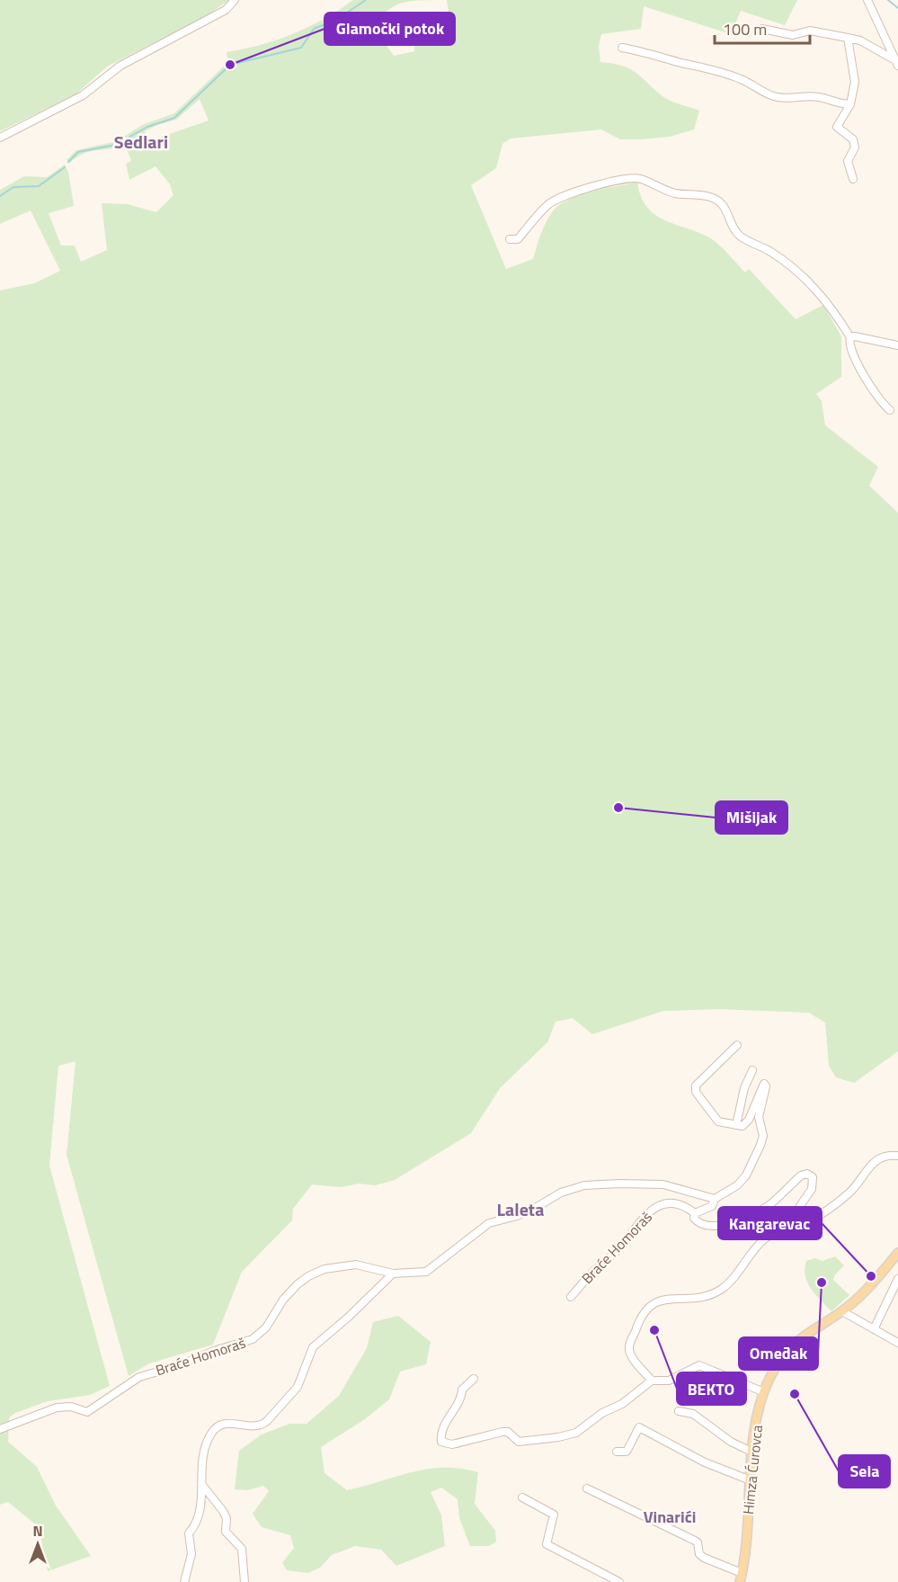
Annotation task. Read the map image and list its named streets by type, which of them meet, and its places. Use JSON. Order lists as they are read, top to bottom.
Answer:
{
  "streets": {
    "main road": ["Himza Ćurovca"],
    "street": ["Braće Homoraš"]
  },
  "districts": ["Sedlari", "Laleta", "Vinarići"],
  "places": [
    "Glamočki potok",
    "Mišijak",
    "Kangarevac",
    "Omeđak",
    "BEKTO",
    "Sela"
  ],
  "scale_bar": "100 m",
  "north": "top"
}
